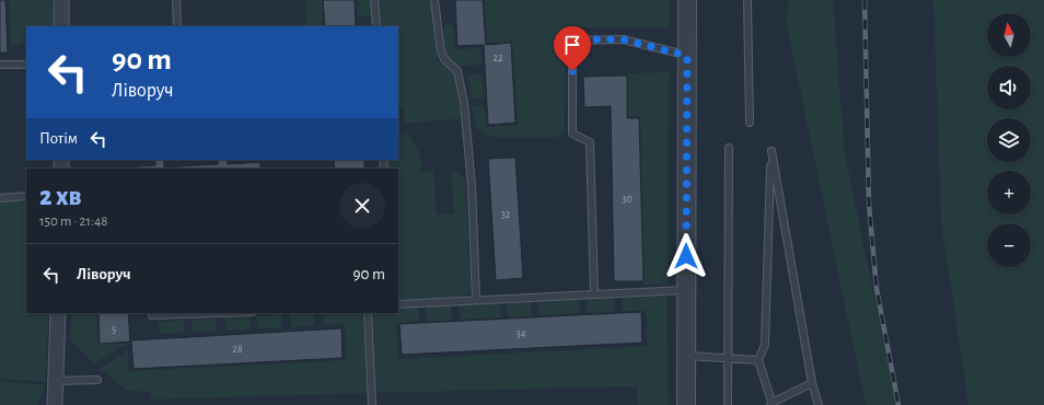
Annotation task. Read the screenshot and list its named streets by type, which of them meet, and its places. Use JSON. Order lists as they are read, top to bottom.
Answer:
{
  "house_numbers": [
    "22",
    "30",
    "32",
    "5",
    "34",
    "28"
  ],
  "north": "top",
  "page": {
    "map_buttons": ["+", "−"],
    "turn": ["90 m", "Ліворуч"],
    "then": "Потім",
    "heading": ["2 хв", "150 m · 21:48"],
    "list": [
      {
        "name": "Ліворуч",
        "value": "90 m"
      }
    ]
  }
}
